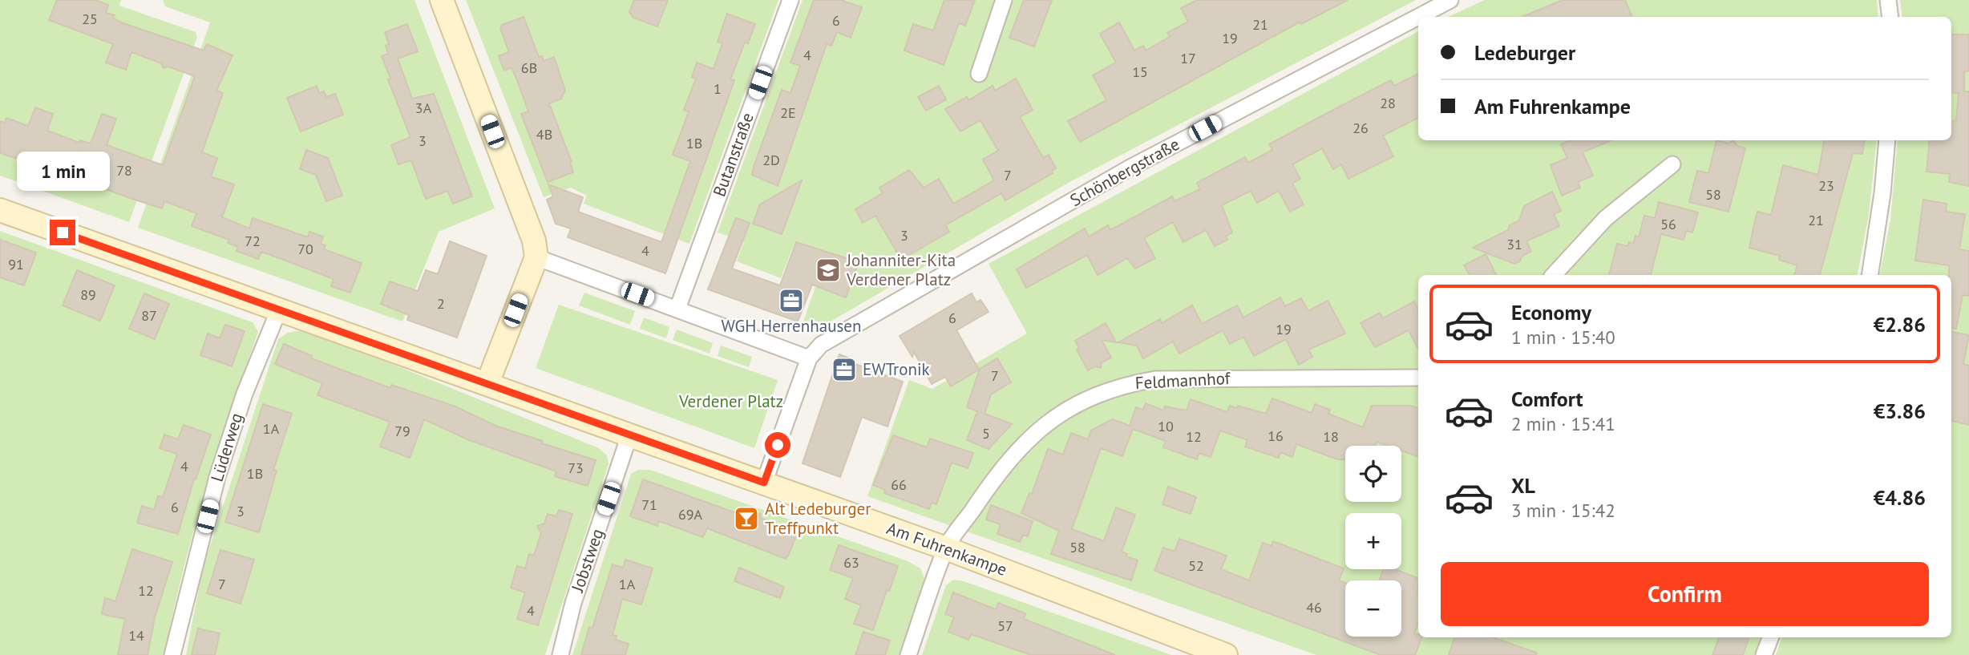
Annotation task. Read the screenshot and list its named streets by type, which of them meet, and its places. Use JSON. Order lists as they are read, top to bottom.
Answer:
{
  "streets": {
    "street": [
      "Butanstraße",
      "Schönbergstraße",
      "Feldmannhof",
      "Lüderweg",
      "Am Fuhrenkampe",
      "Jobstweg"
    ]
  },
  "crossings": [
    ["Feldmannhof", "Am Fuhrenkampe"],
    ["Lüderweg", "Am Fuhrenkampe"],
    ["Am Fuhrenkampe", "Jobstweg"]
  ],
  "parks": ["Verdener Platz"],
  "places": {
    "school or university": ["Johanniter-Kita Verdener Platz"],
    "office": ["WGH Herrenhausen", "EWTronik"],
    "bar": ["Alt Ledeburger Treffpunkt"]
  },
  "house_numbers": [
    "25",
    "6",
    "21",
    "19",
    "4",
    "17",
    "6B",
    "15",
    "1",
    "28",
    "3A",
    "2E",
    "26",
    "4B",
    "3",
    "1B",
    "2D",
    "78",
    "7",
    "23",
    "58",
    "21",
    "56",
    "3",
    "72",
    "31",
    "70",
    "4",
    "91",
    "89",
    "2",
    "87",
    "6",
    "19",
    "7",
    "10",
    "1A",
    "79",
    "5",
    "16",
    "12",
    "18",
    "4",
    "73",
    "1B",
    "66",
    "71",
    "6",
    "3",
    "69A",
    "58",
    "63",
    "52",
    "7",
    "1A",
    "12",
    "46",
    "4",
    "57",
    "14"
  ],
  "page": {
    "banner": ["Ledeburger", "Am Fuhrenkampe"],
    "bubble": "1 min",
    "list": [
      {
        "name": "Economy",
        "note": "1 min · 15:40",
        "value": "€2.86"
      },
      {
        "name": "Comfort",
        "note": "2 min · 15:41",
        "value": "€3.86"
      },
      {
        "name": "XL",
        "note": "3 min · 15:42",
        "value": "€4.86"
      }
    ],
    "map_buttons": ["+", "−"],
    "buttons": "Confirm"
  }
}
